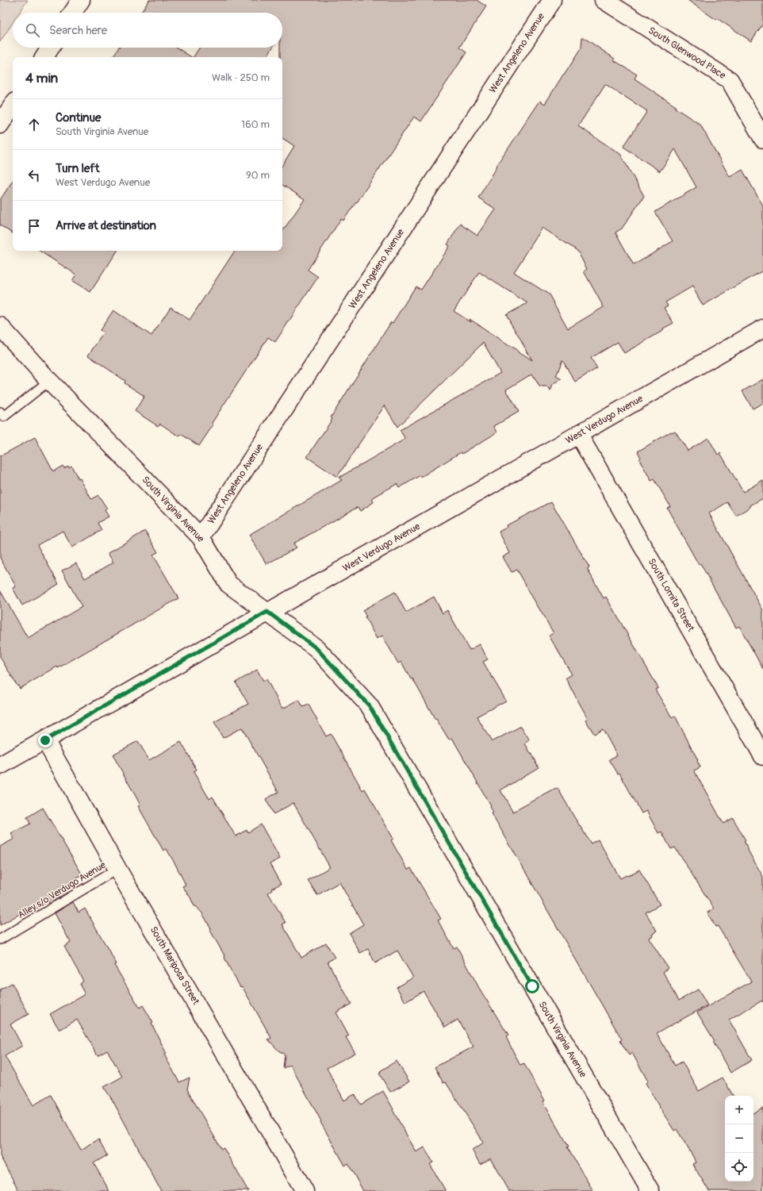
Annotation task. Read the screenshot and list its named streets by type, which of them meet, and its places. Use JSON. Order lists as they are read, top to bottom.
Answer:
{
  "streets": {
    "street": [
      "West Angeleno Avenue",
      "South Glenwood Place",
      "West Verdugo Avenue",
      "South Virginia Avenue",
      "South Lomita Street",
      "South Mariposa Street"
    ],
    "lane": ["Alley s/o Verdugo Avenue"]
  },
  "crossings": [
    ["West Angeleno Avenue", "South Virginia Avenue"],
    ["West Verdugo Avenue", "South Virginia Avenue"],
    ["West Verdugo Avenue", "South Lomita Street"],
    ["West Verdugo Avenue", "South Mariposa Street"],
    ["Alley s/o Verdugo Avenue", "South Mariposa Street"]
  ],
  "page": {
    "search": "Search here",
    "heading": ["4 min", "Walk · 250 m"],
    "list": [
      ["Continue", "South Virginia Avenue", "160 m"],
      ["Turn left", "West Verdugo Avenue", "90 m"],
      "Arrive at destination"
    ],
    "map_buttons": ["+", "−"]
  }
}
